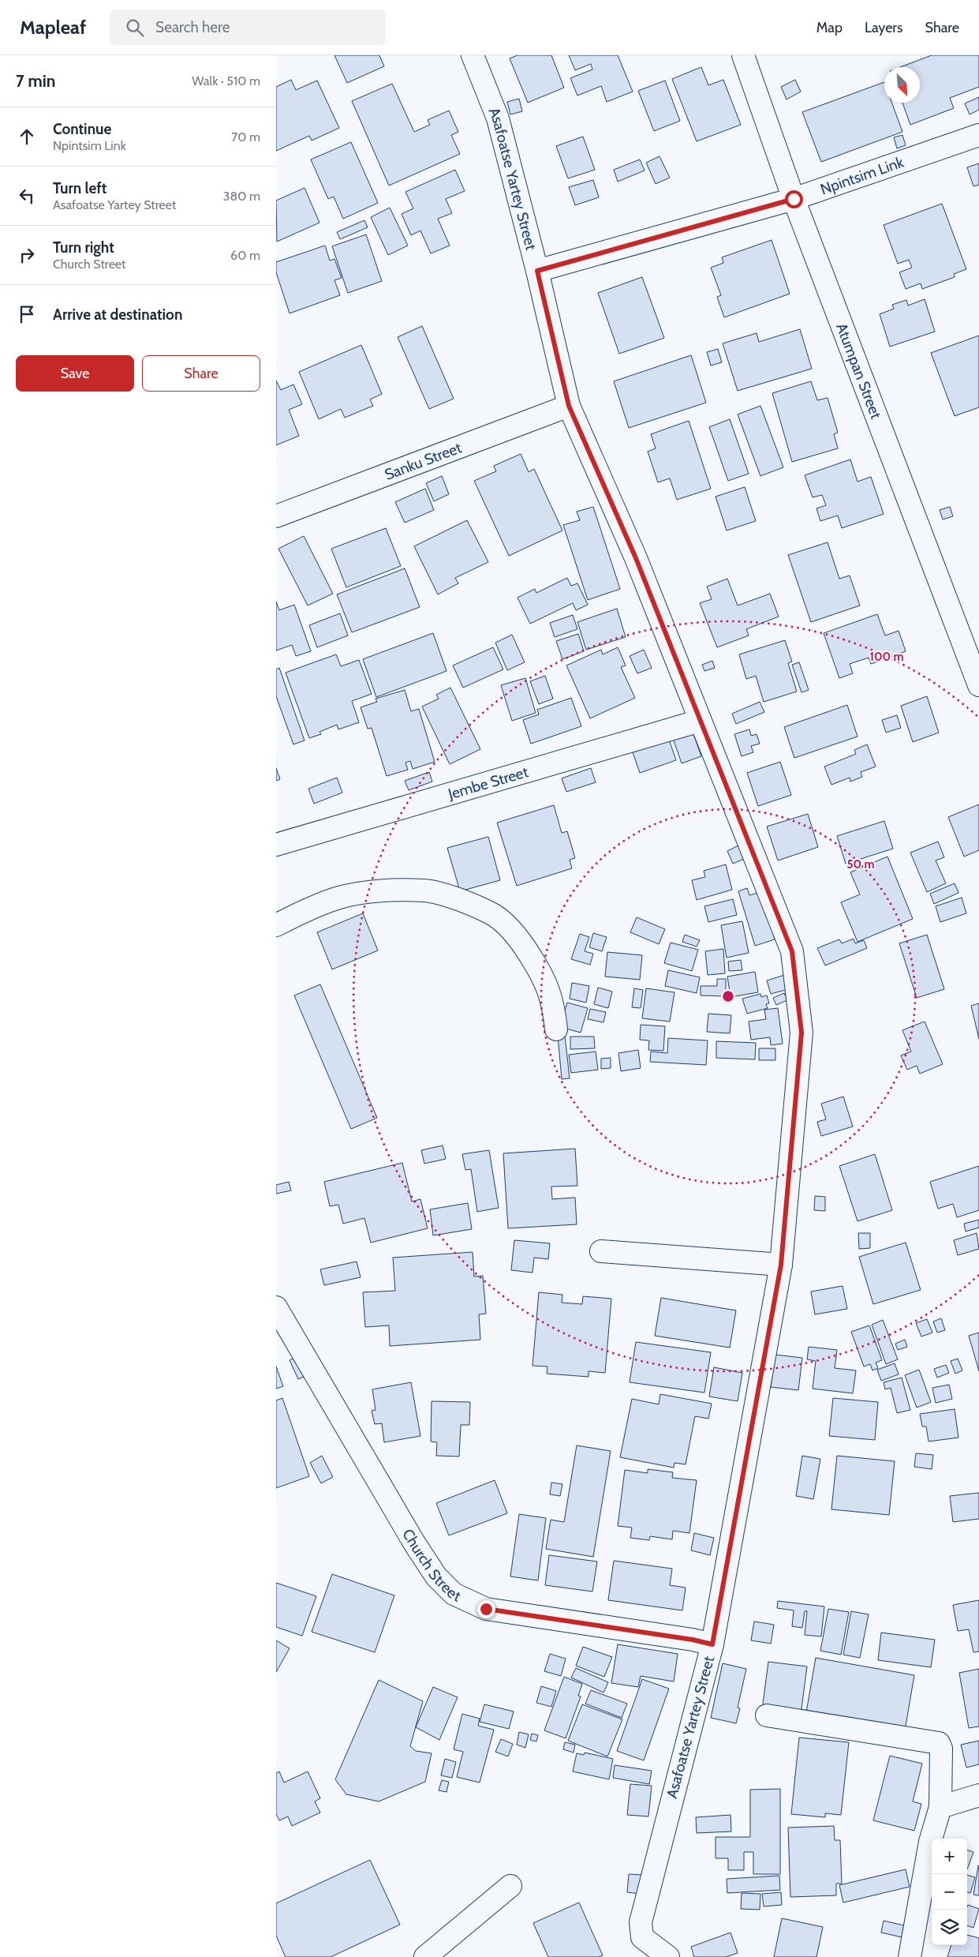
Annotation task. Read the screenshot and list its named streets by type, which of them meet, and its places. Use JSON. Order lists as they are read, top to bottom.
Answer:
{
  "streets": {
    "street": [
      "Npintsim Link",
      "Asafoatse Yartey Street",
      "Atumpan Street",
      "Sanku Street",
      "Jembe Street",
      "Church Street"
    ]
  },
  "crossings": [
    ["Npintsim Link", "Asafoatse Yartey Street"],
    ["Npintsim Link", "Atumpan Street"],
    ["Asafoatse Yartey Street", "Sanku Street"],
    ["Asafoatse Yartey Street", "Jembe Street"],
    ["Asafoatse Yartey Street", "Church Street"]
  ],
  "north": "bottom right",
  "page": {
    "header": "Mapleaf",
    "search": "Search here",
    "nav": ["Map", "Layers", "Share"],
    "heading": ["7 min", "Walk · 510 m"],
    "list": [
      ["Continue", "Npintsim Link", "70 m"],
      ["Turn left", "Asafoatse Yartey Street", "380 m"],
      ["Turn right", "Church Street", "60 m"],
      "Arrive at destination"
    ],
    "buttons": ["Save", "Share"],
    "map_buttons": ["+", "−"]
  },
  "rings": ["100 m", "50 m"]
}
